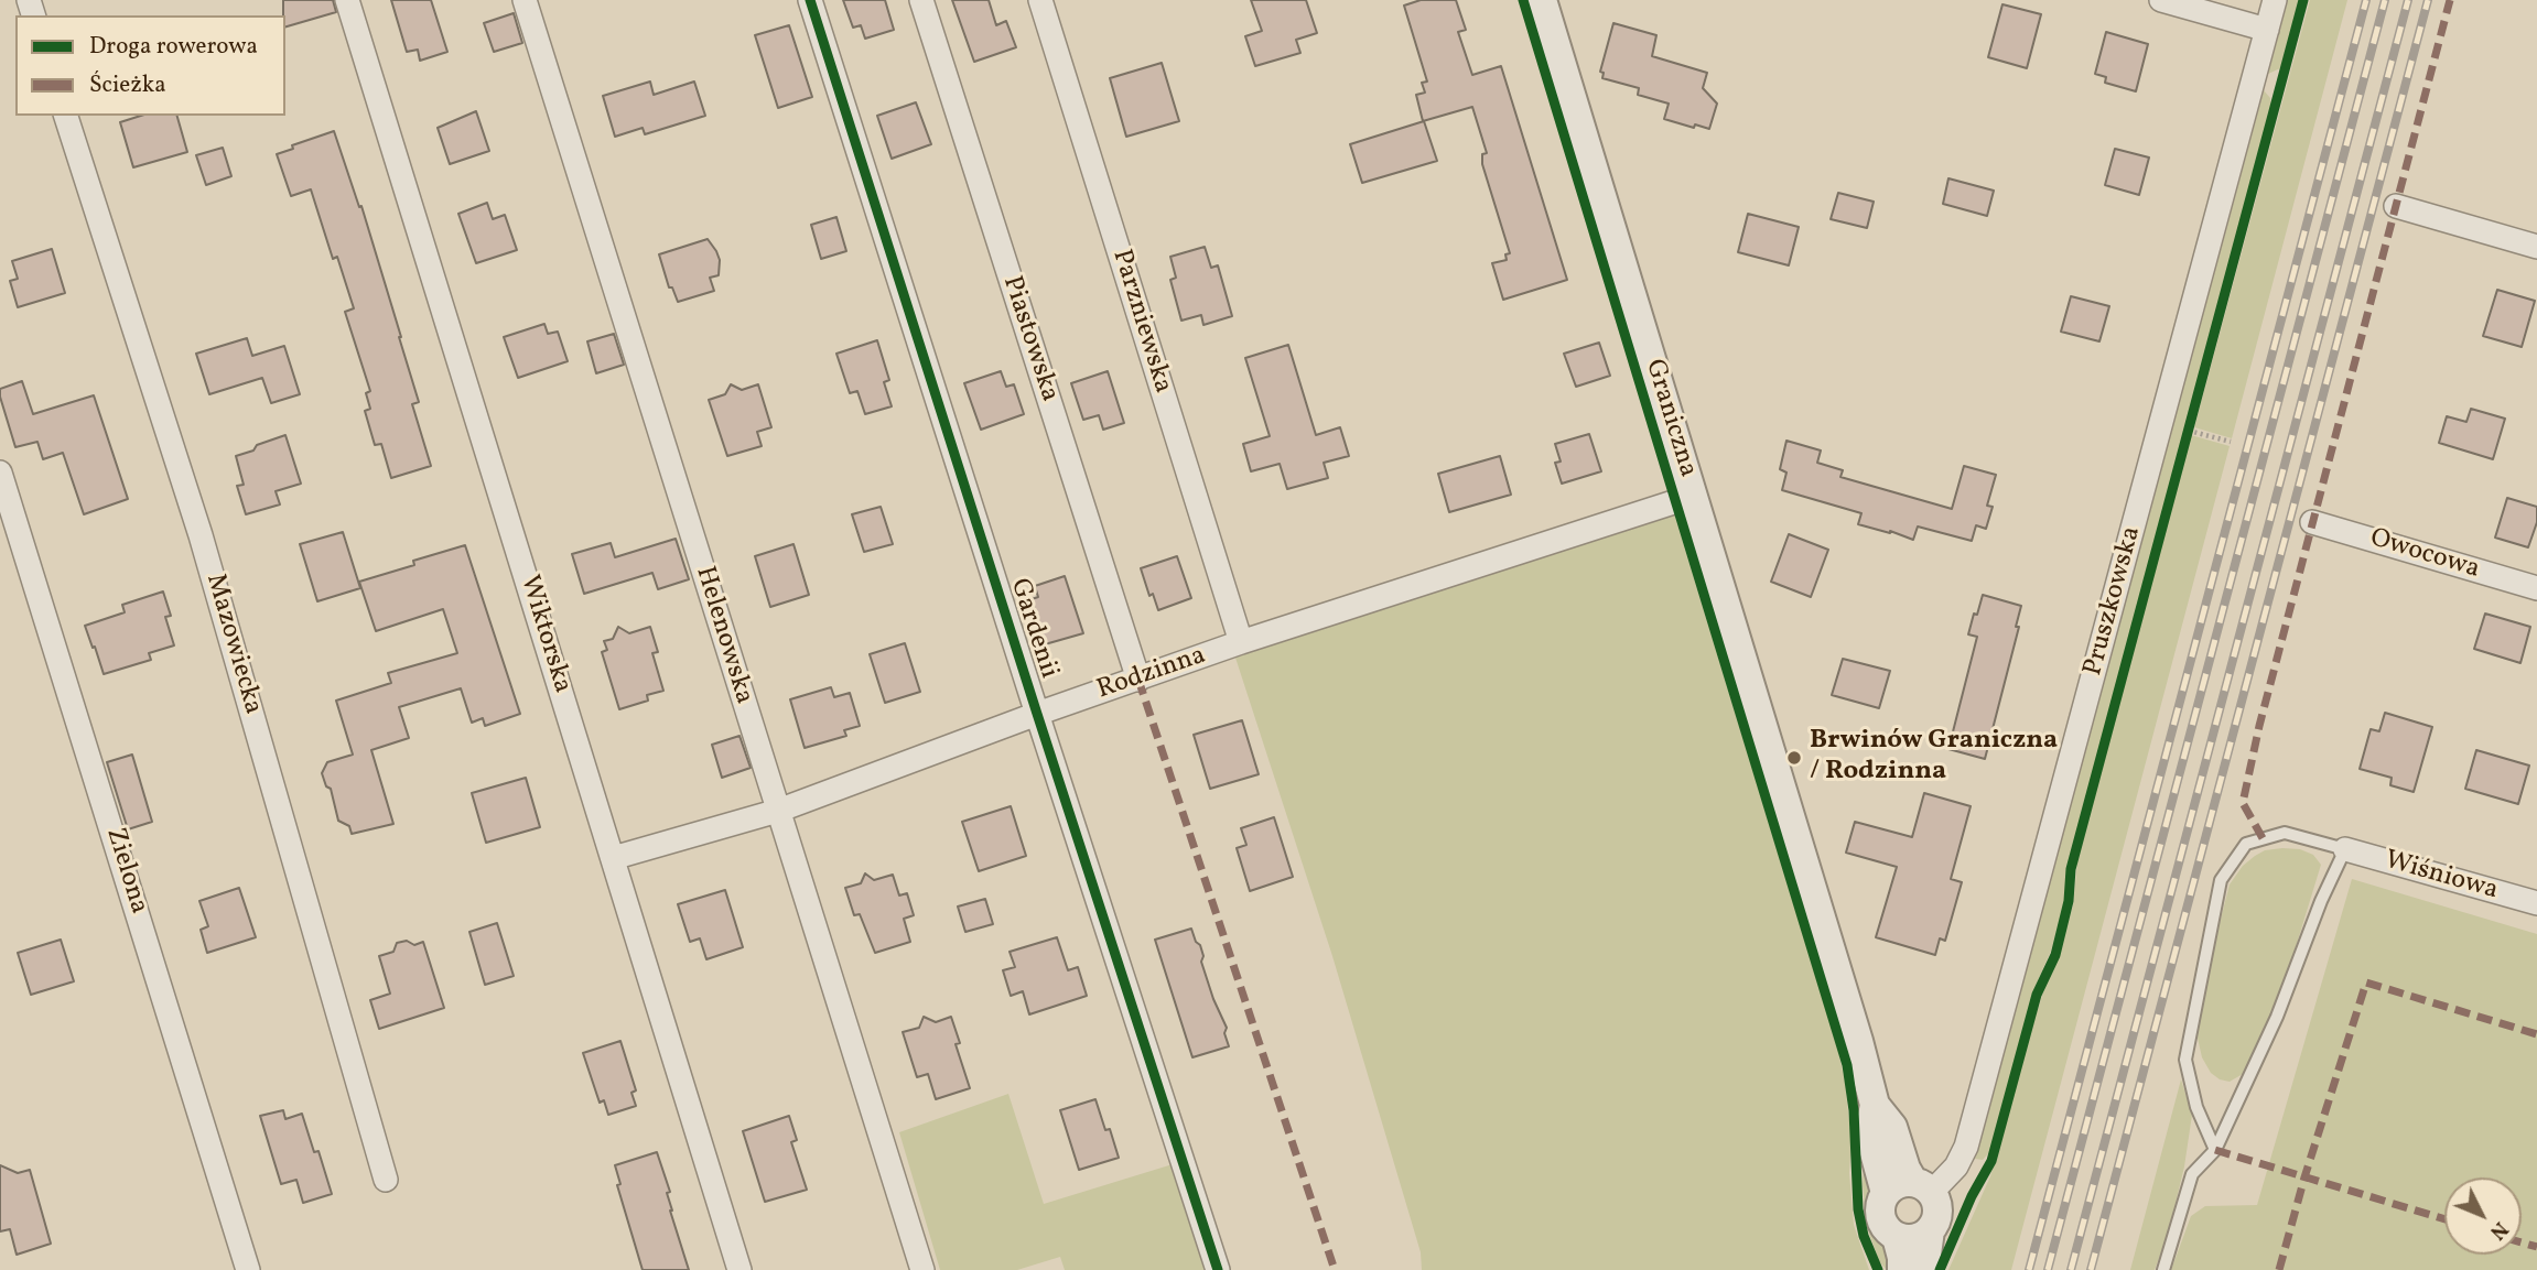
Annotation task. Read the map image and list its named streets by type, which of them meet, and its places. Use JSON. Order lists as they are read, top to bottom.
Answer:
{
  "streets": {
    "street": [
      "Parzniewska",
      "Piastowska",
      "Graniczna",
      "Owocowa",
      "Pruszkowska",
      "Gardenii",
      "Wiktorska",
      "Helenowska",
      "Mazowiecka",
      "Rodzinna",
      "Zielona",
      "Wiśniowa"
    ]
  },
  "crossings": [
    ["Parzniewska", "Rodzinna"],
    ["Piastowska", "Rodzinna"],
    ["Graniczna", "Pruszkowska"],
    ["Graniczna", "Rodzinna"],
    ["Gardenii", "Rodzinna"],
    ["Wiktorska", "Rodzinna"],
    ["Helenowska", "Rodzinna"]
  ],
  "places": ["Brwinów Graniczna / Rodzinna"],
  "legend": ["Droga rowerowa", "Ścieżka"],
  "north": "bottom right"
}
